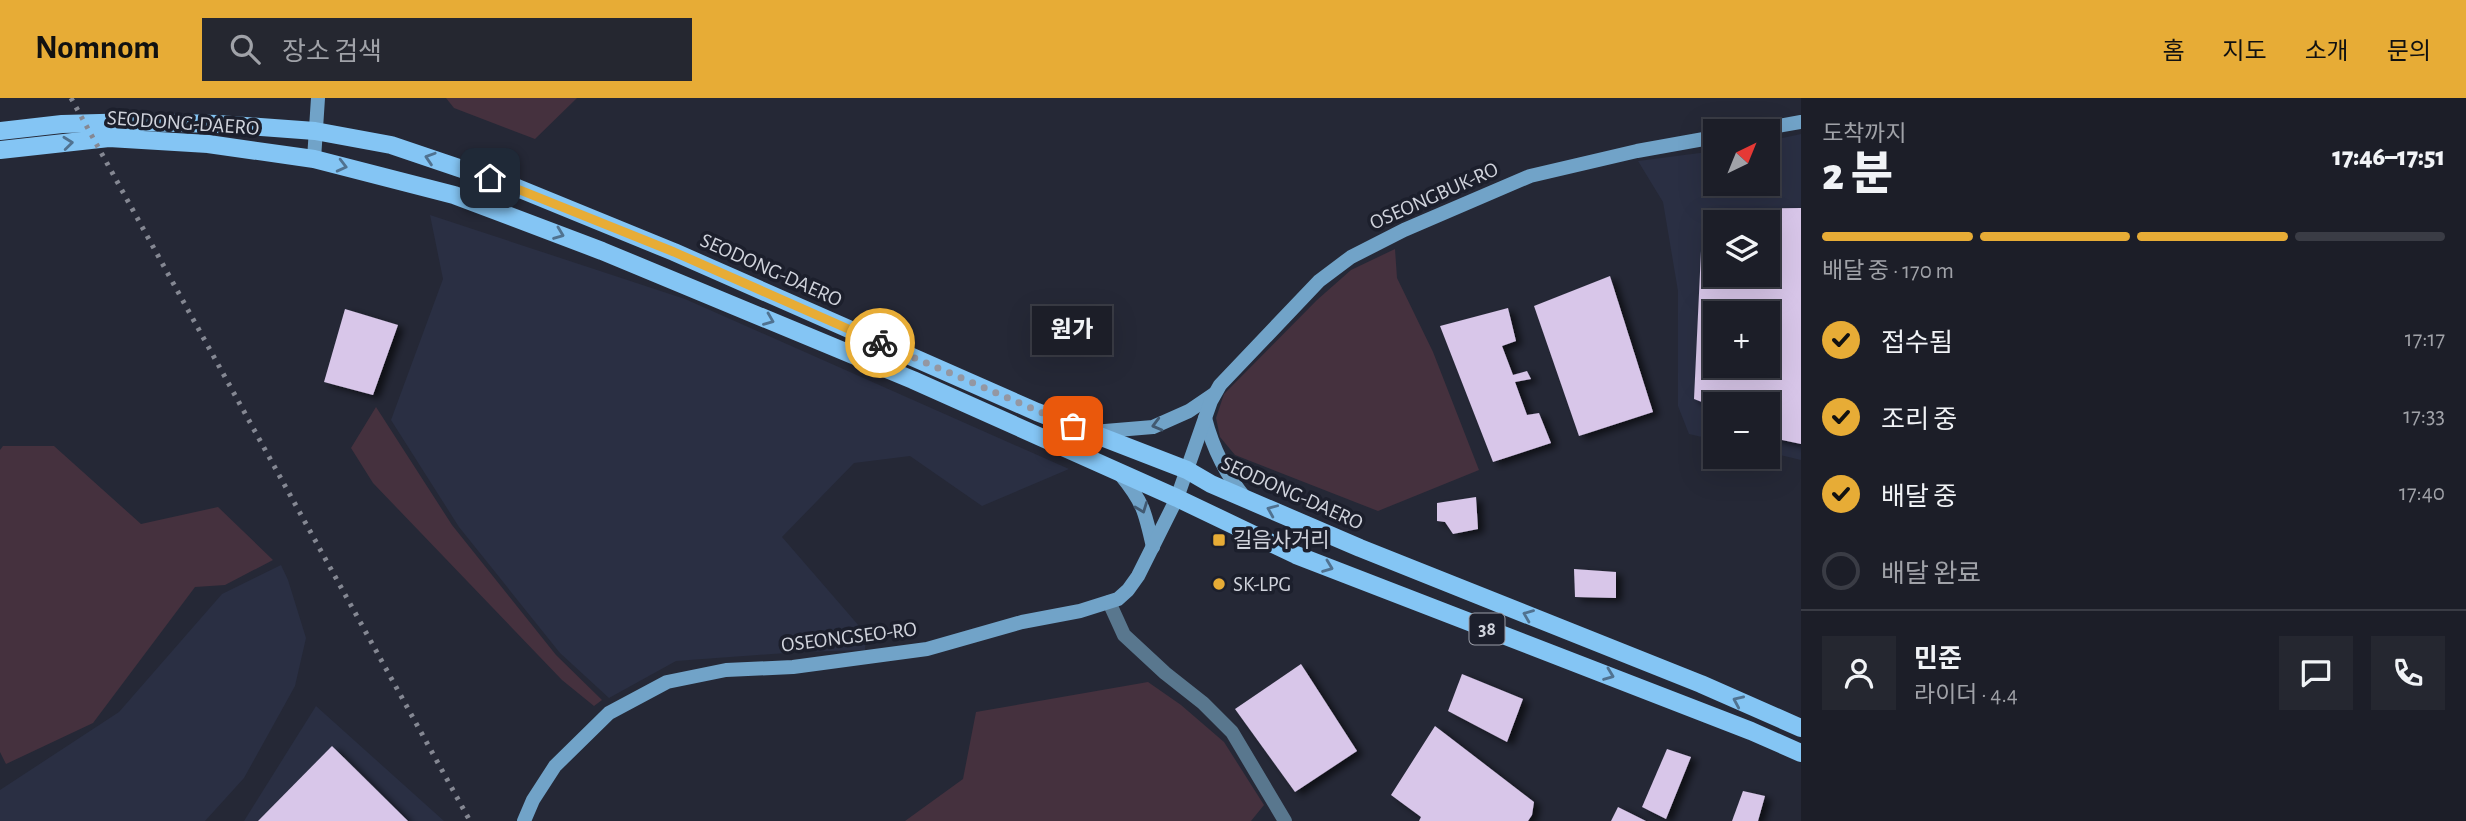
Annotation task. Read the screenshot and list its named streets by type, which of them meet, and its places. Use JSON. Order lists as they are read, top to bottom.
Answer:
{
  "streets": {
    "main road": ["SEODONG-DAERO", "38"],
    "street": ["OSEONGBUK-RO", "OSEONGSEO-RO"]
  },
  "crossings": [
    ["SEODONG-DAERO", "OSEONGSEO-RO"],
    ["OSEONGBUK-RO", "OSEONGSEO-RO"]
  ],
  "places": {
    "other": ["원가", "SK-LPG"],
    "transit": ["길음사거리"]
  },
  "north": "top right",
  "page": {
    "header": "Nomnom",
    "search": "장소 검색",
    "nav": [
      "홈",
      "지도",
      "소개",
      "문의"
    ],
    "heading": ["2 분", "도착까지", "17:46–17:51"],
    "panel": ["민준", "라이더 · 4.4"],
    "map_buttons": ["+", "−"],
    "bar": "배달 중 · 170 m",
    "list": [
      ["접수됨", "17:17"],
      ["조리 중", "17:33"],
      ["배달 중", "17:40"],
      "배달 완료"
    ],
    "bubble": "원가"
  }
}
